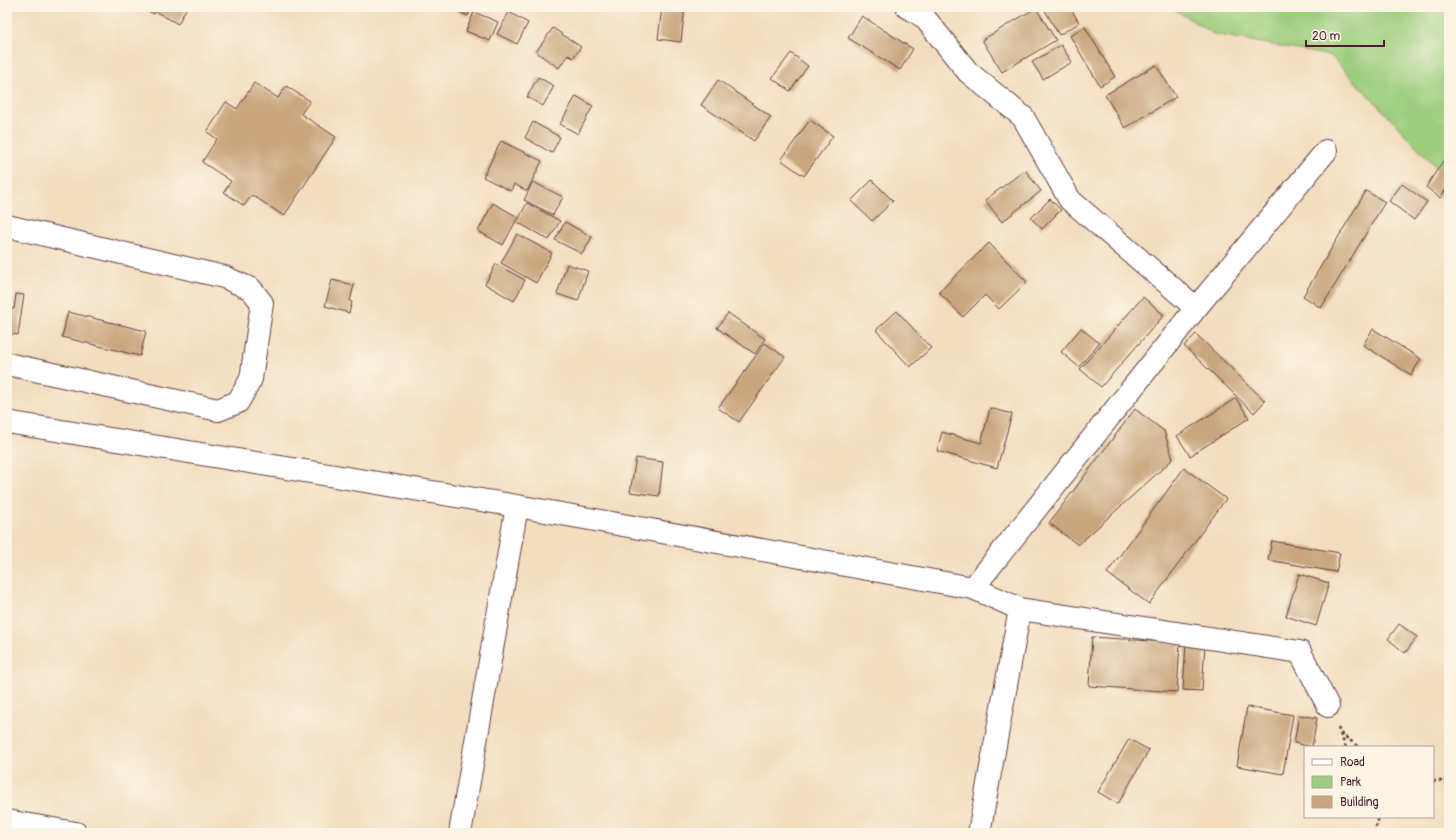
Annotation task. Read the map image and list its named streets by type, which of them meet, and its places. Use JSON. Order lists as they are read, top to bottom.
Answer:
{
  "legend": ["Road", "Park", "Building"],
  "scale_bar": "20 m"
}
